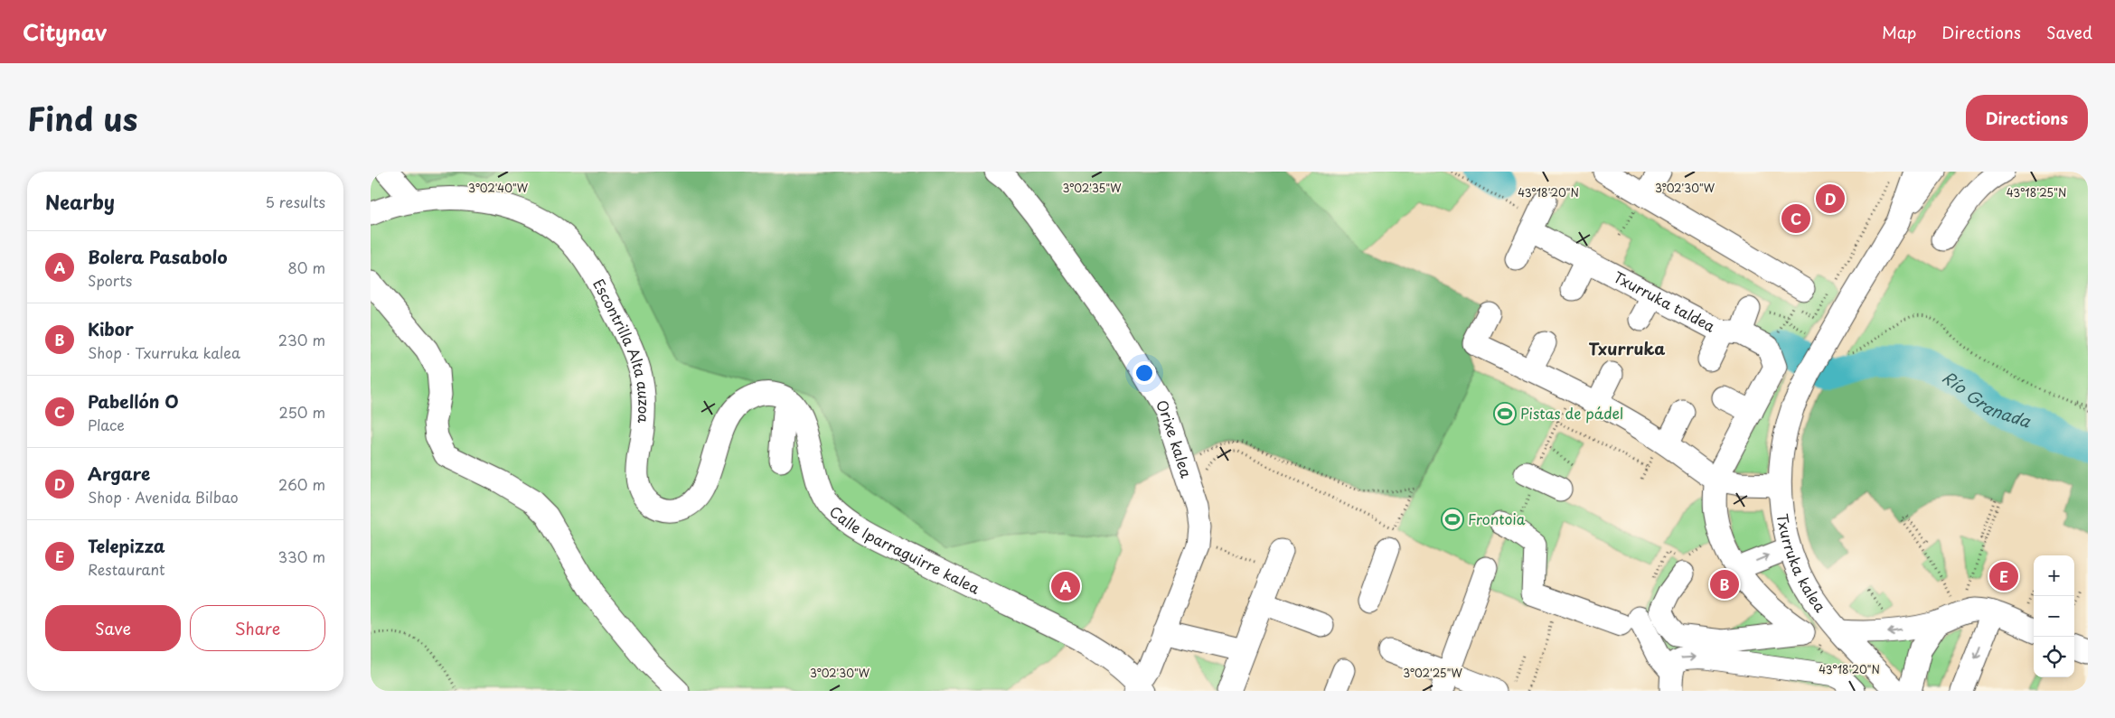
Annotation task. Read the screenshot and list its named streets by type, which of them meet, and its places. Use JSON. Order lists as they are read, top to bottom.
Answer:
{
  "streets": {
    "street": [
      "Txurruka taldea",
      "Escontrilla Alta auzoa",
      "Orixe kalea",
      "Calle Iparraguirre kalea",
      "Txurruka kalea"
    ]
  },
  "crossings": [
    ["Escontrilla Alta auzoa", "Calle Iparraguirre kalea"],
    ["Orixe kalea", "Calle Iparraguirre kalea"]
  ],
  "districts": ["Txurruka"],
  "water": ["Río Granada"],
  "places": {
    "sports": ["Pistas de pádel", "Frontoia"]
  },
  "page": {
    "header": "Citynav",
    "nav": ["Map", "Directions", "Saved"],
    "title": "Find us",
    "buttons": [
      "Directions",
      ["Save", "Share"]
    ],
    "heading": ["Nearby", "5 results"],
    "pins": [
      "D",
      "C",
      "E",
      "B",
      "A"
    ],
    "list": [
      {
        "mark": "A",
        "name": "Bolera Pasabolo",
        "note": "Sports",
        "value": "80 m"
      },
      {
        "mark": "B",
        "name": "Kibor",
        "note": "Shop · Txurruka kalea",
        "value": "230 m"
      },
      {
        "mark": "C",
        "name": "Pabellón O",
        "note": "Place",
        "value": "250 m"
      },
      {
        "mark": "D",
        "name": "Argare",
        "note": "Shop · Avenida Bilbao",
        "value": "260 m"
      },
      {
        "mark": "E",
        "name": "Telepizza",
        "note": "Restaurant",
        "value": "330 m"
      }
    ],
    "map_buttons": ["+", "−"]
  },
  "coordinates": [
    "3°02'35\"W",
    "3°02'40\"W",
    "3°02'30\"W",
    "43°18'25\"N",
    "43°18'20\"N",
    "3°02'25\"W"
  ]
}
